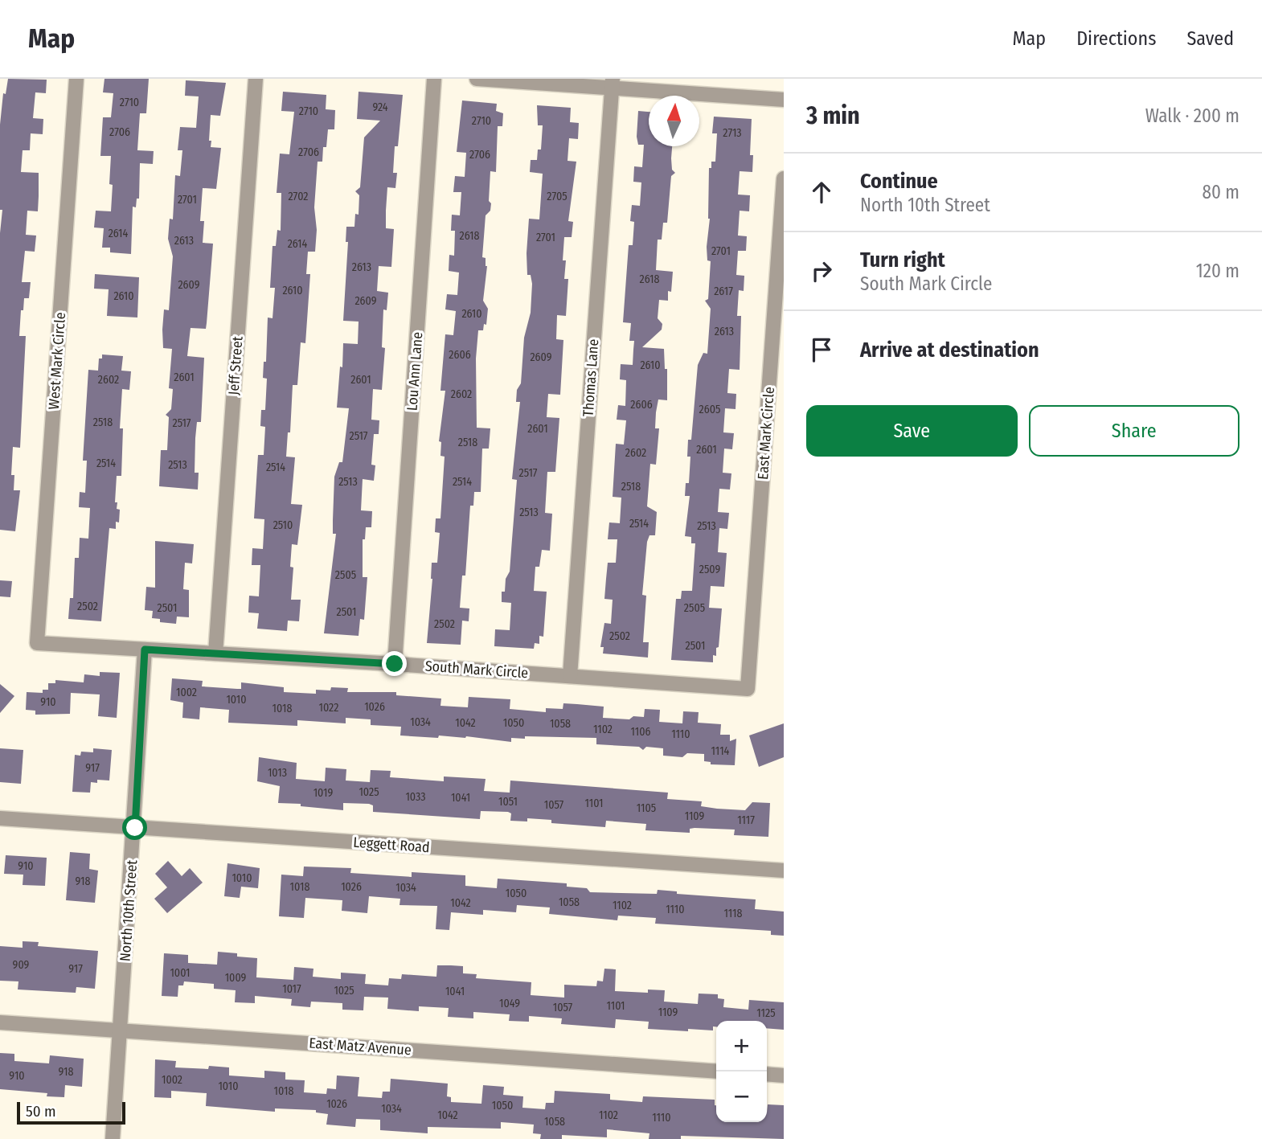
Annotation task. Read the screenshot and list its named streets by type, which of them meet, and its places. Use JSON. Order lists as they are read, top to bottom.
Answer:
{
  "streets": {
    "street": [
      "West Mark Circle",
      "Jeff Street",
      "Lou Ann Lane",
      "Thomas Lane",
      "East Mark Circle",
      "South Mark Circle",
      "Leggett Road",
      "North 10th Street",
      "East Matz Avenue"
    ]
  },
  "crossings": [
    ["West Mark Circle", "South Mark Circle"],
    ["Jeff Street", "South Mark Circle"],
    ["Lou Ann Lane", "South Mark Circle"],
    ["Thomas Lane", "South Mark Circle"],
    ["East Mark Circle", "South Mark Circle"],
    ["South Mark Circle", "North 10th Street"],
    ["Leggett Road", "North 10th Street"],
    ["North 10th Street", "East Matz Avenue"]
  ],
  "house_numbers": [
    "2710",
    "924",
    "2710",
    "2710",
    "2706",
    "2713",
    "2706",
    "2706",
    "2702",
    "2705",
    "2701",
    "2614",
    "2618",
    "2701",
    "2613",
    "2614",
    "2701",
    "2613",
    "2618",
    "2609",
    "2610",
    "2617",
    "2610",
    "2609",
    "2610",
    "2613",
    "2606",
    "2609",
    "2610",
    "2601",
    "2602",
    "2601",
    "2602",
    "2606",
    "2605",
    "2518",
    "2517",
    "2601",
    "2517",
    "2518",
    "2601",
    "2602",
    "2514",
    "2513",
    "2514",
    "2517",
    "2513",
    "2514",
    "2518",
    "2513",
    "2514",
    "2510",
    "2513",
    "2509",
    "2505",
    "2502",
    "2501",
    "2505",
    "2501",
    "2502",
    "2502",
    "2501",
    "1002",
    "1010",
    "910",
    "1026",
    "1022",
    "1018",
    "1034",
    "1042",
    "1050",
    "1058",
    "1102",
    "1106",
    "1110",
    "1114",
    "917",
    "1013",
    "1025",
    "1019",
    "1033",
    "1041",
    "1051",
    "1101",
    "1057",
    "1105",
    "1109",
    "1117",
    "910",
    "1010",
    "918",
    "1018",
    "1026",
    "1034",
    "1050",
    "1058",
    "1042",
    "1102",
    "1110",
    "1118",
    "909",
    "917",
    "1001",
    "1009",
    "1017",
    "1025",
    "1041",
    "1049",
    "1101",
    "1057",
    "1109",
    "1125",
    "918",
    "910",
    "1002",
    "1010",
    "1018",
    "1026",
    "1050",
    "1034",
    "1042",
    "1102",
    "1110",
    "1058"
  ],
  "scale_bar": "50 m",
  "north": "top",
  "page": {
    "header": "Map",
    "nav": ["Map", "Directions", "Saved"],
    "heading": ["3 min", "Walk · 200 m"],
    "list": [
      ["Continue", "North 10th Street", "80 m"],
      ["Turn right", "South Mark Circle", "120 m"],
      "Arrive at destination"
    ],
    "buttons": ["Save", "Share"],
    "map_buttons": ["+", "−"],
    "scale": "50 m"
  }
}
